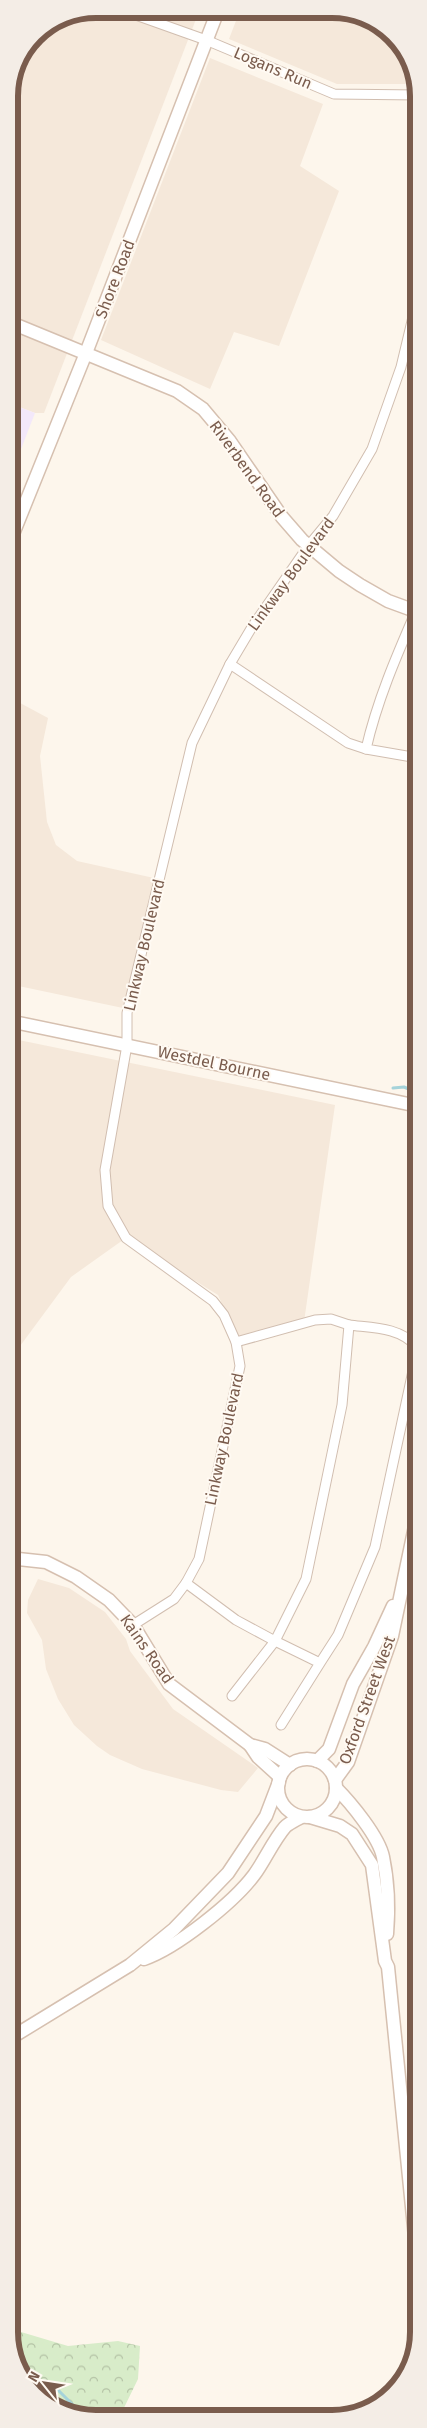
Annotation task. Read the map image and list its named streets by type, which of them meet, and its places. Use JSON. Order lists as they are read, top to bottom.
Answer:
{
  "streets": {
    "main road": [
      "Shore Road",
      "Riverbend Road",
      "Westdel Bourne",
      "Kains Road",
      "Oxford Street West"
    ],
    "street": ["Logans Run", "Linkway Boulevard"]
  },
  "crossings": [
    ["Logans Run", "Shore Road"],
    ["Shore Road", "Riverbend Road"],
    ["Riverbend Road", "Linkway Boulevard"],
    ["Linkway Boulevard", "Westdel Bourne"],
    ["Linkway Boulevard", "Kains Road"],
    ["Kains Road", "Oxford Street West"]
  ],
  "north": "top left"
}
